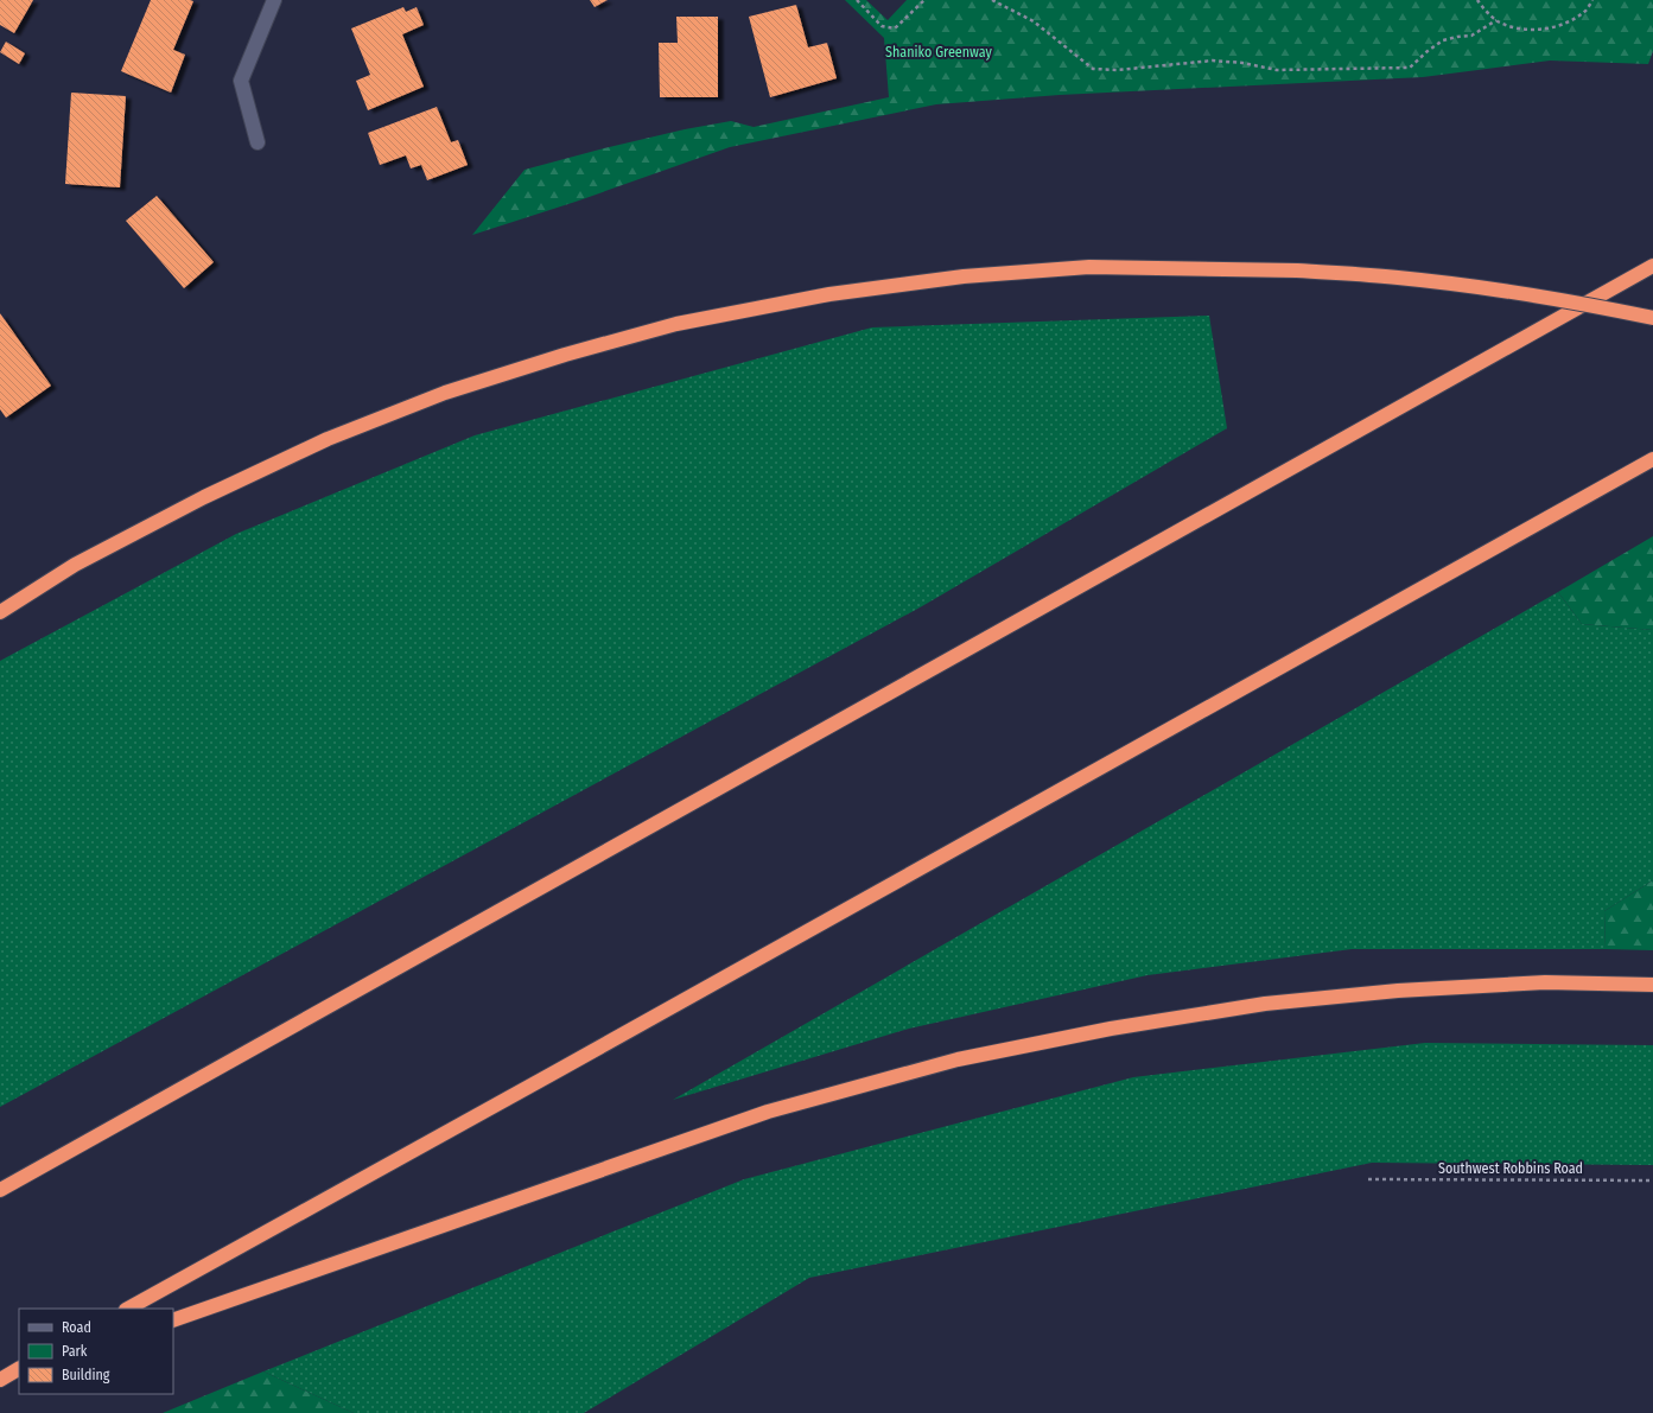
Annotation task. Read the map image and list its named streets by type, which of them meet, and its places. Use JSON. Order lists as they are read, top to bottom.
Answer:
{
  "streets": {
    "path": ["Southwest Robbins Road"]
  },
  "parks": ["Shaniko Greenway"],
  "legend": ["Road", "Park", "Building"]
}
